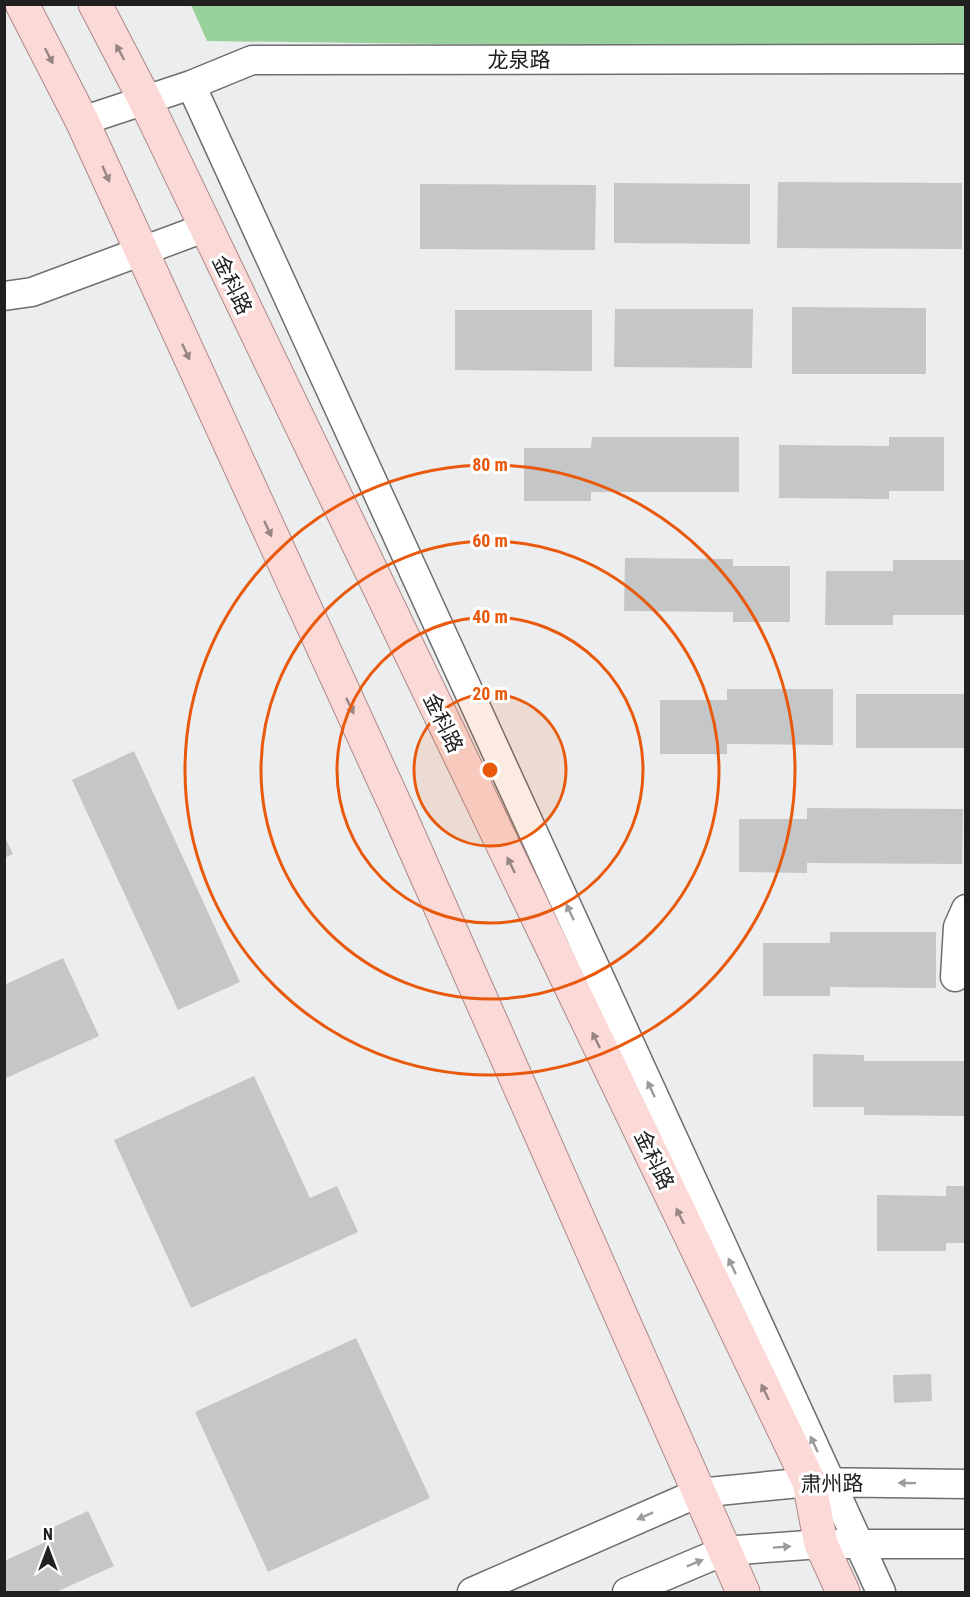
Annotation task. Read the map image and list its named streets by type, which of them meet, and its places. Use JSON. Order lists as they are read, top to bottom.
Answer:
{
  "streets": {
    "main road": ["金科路"],
    "street": ["龙泉路", "肃州路"]
  },
  "crossings": [
    ["龙泉路", "金科路"],
    ["金科路", "肃州路"]
  ],
  "north": "top",
  "rings": [
    "80 m",
    "60 m",
    "40 m",
    "20 m"
  ]
}
